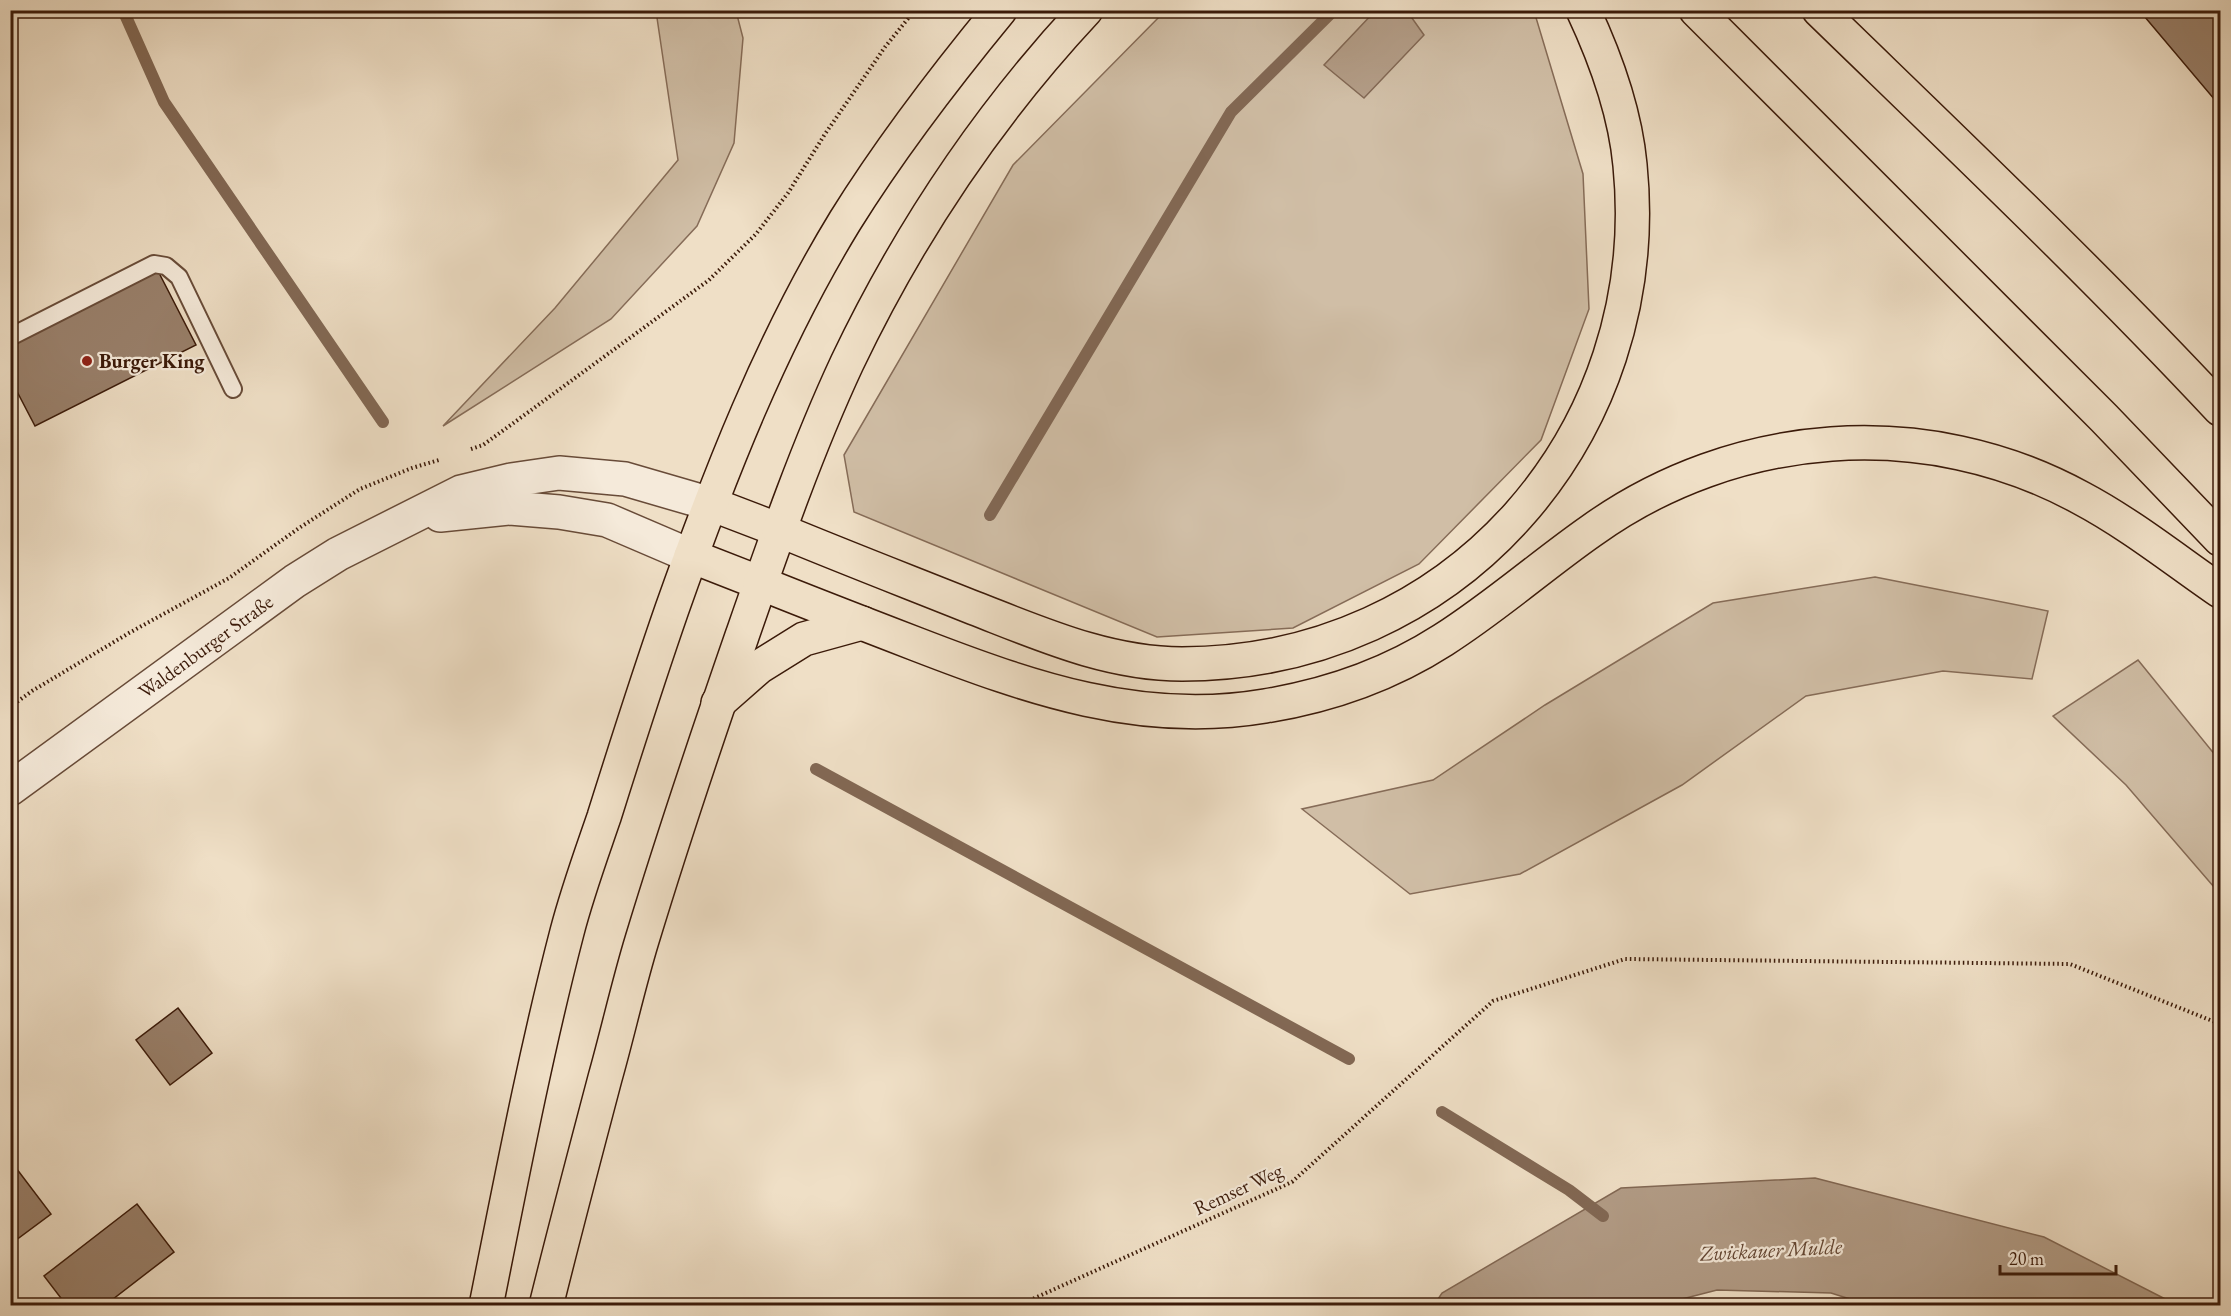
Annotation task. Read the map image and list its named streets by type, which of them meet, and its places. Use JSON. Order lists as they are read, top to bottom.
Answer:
{
  "streets": {
    "street": ["Waldenburger Straße"],
    "path": ["Remser Weg"]
  },
  "water": ["Zwickauer Mulde"],
  "places": ["Burger King"],
  "scale_bar": "20 m"
}
